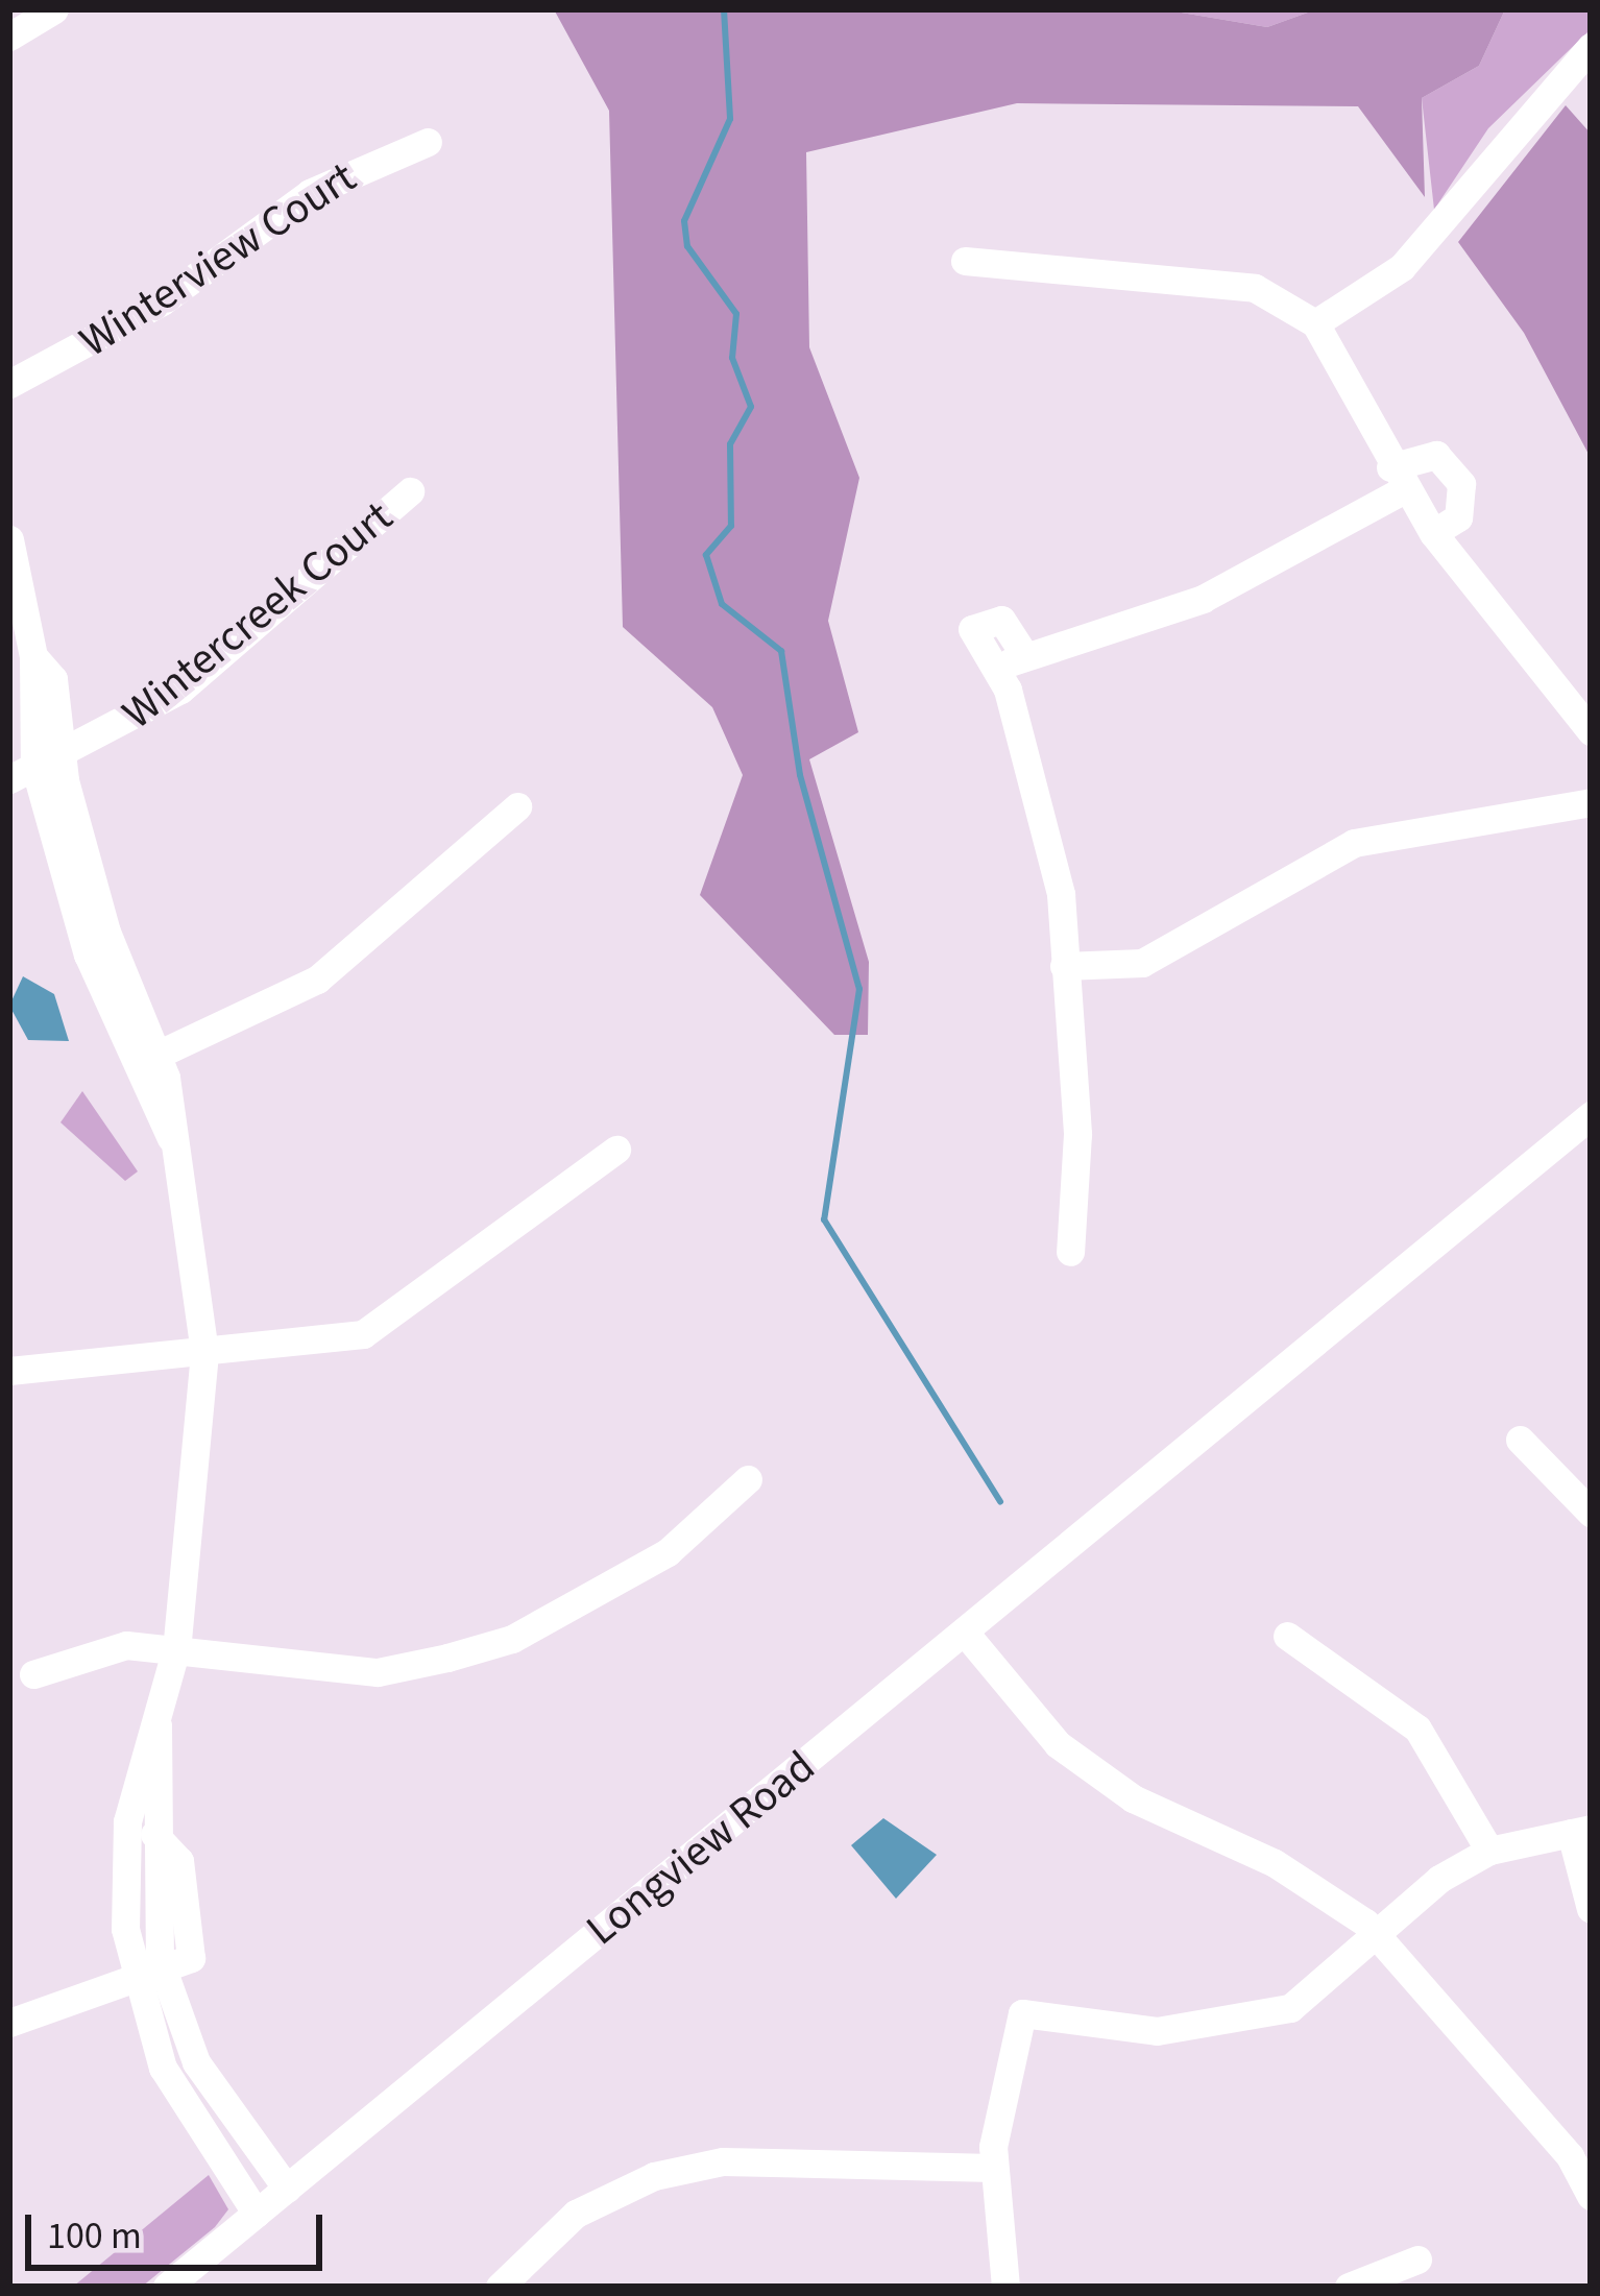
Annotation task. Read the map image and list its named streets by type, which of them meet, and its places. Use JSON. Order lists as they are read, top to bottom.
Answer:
{
  "streets": {
    "street": ["Winterview Court", "Wintercreek Court", "Longview Road"]
  },
  "scale_bar": "100 m"
}
